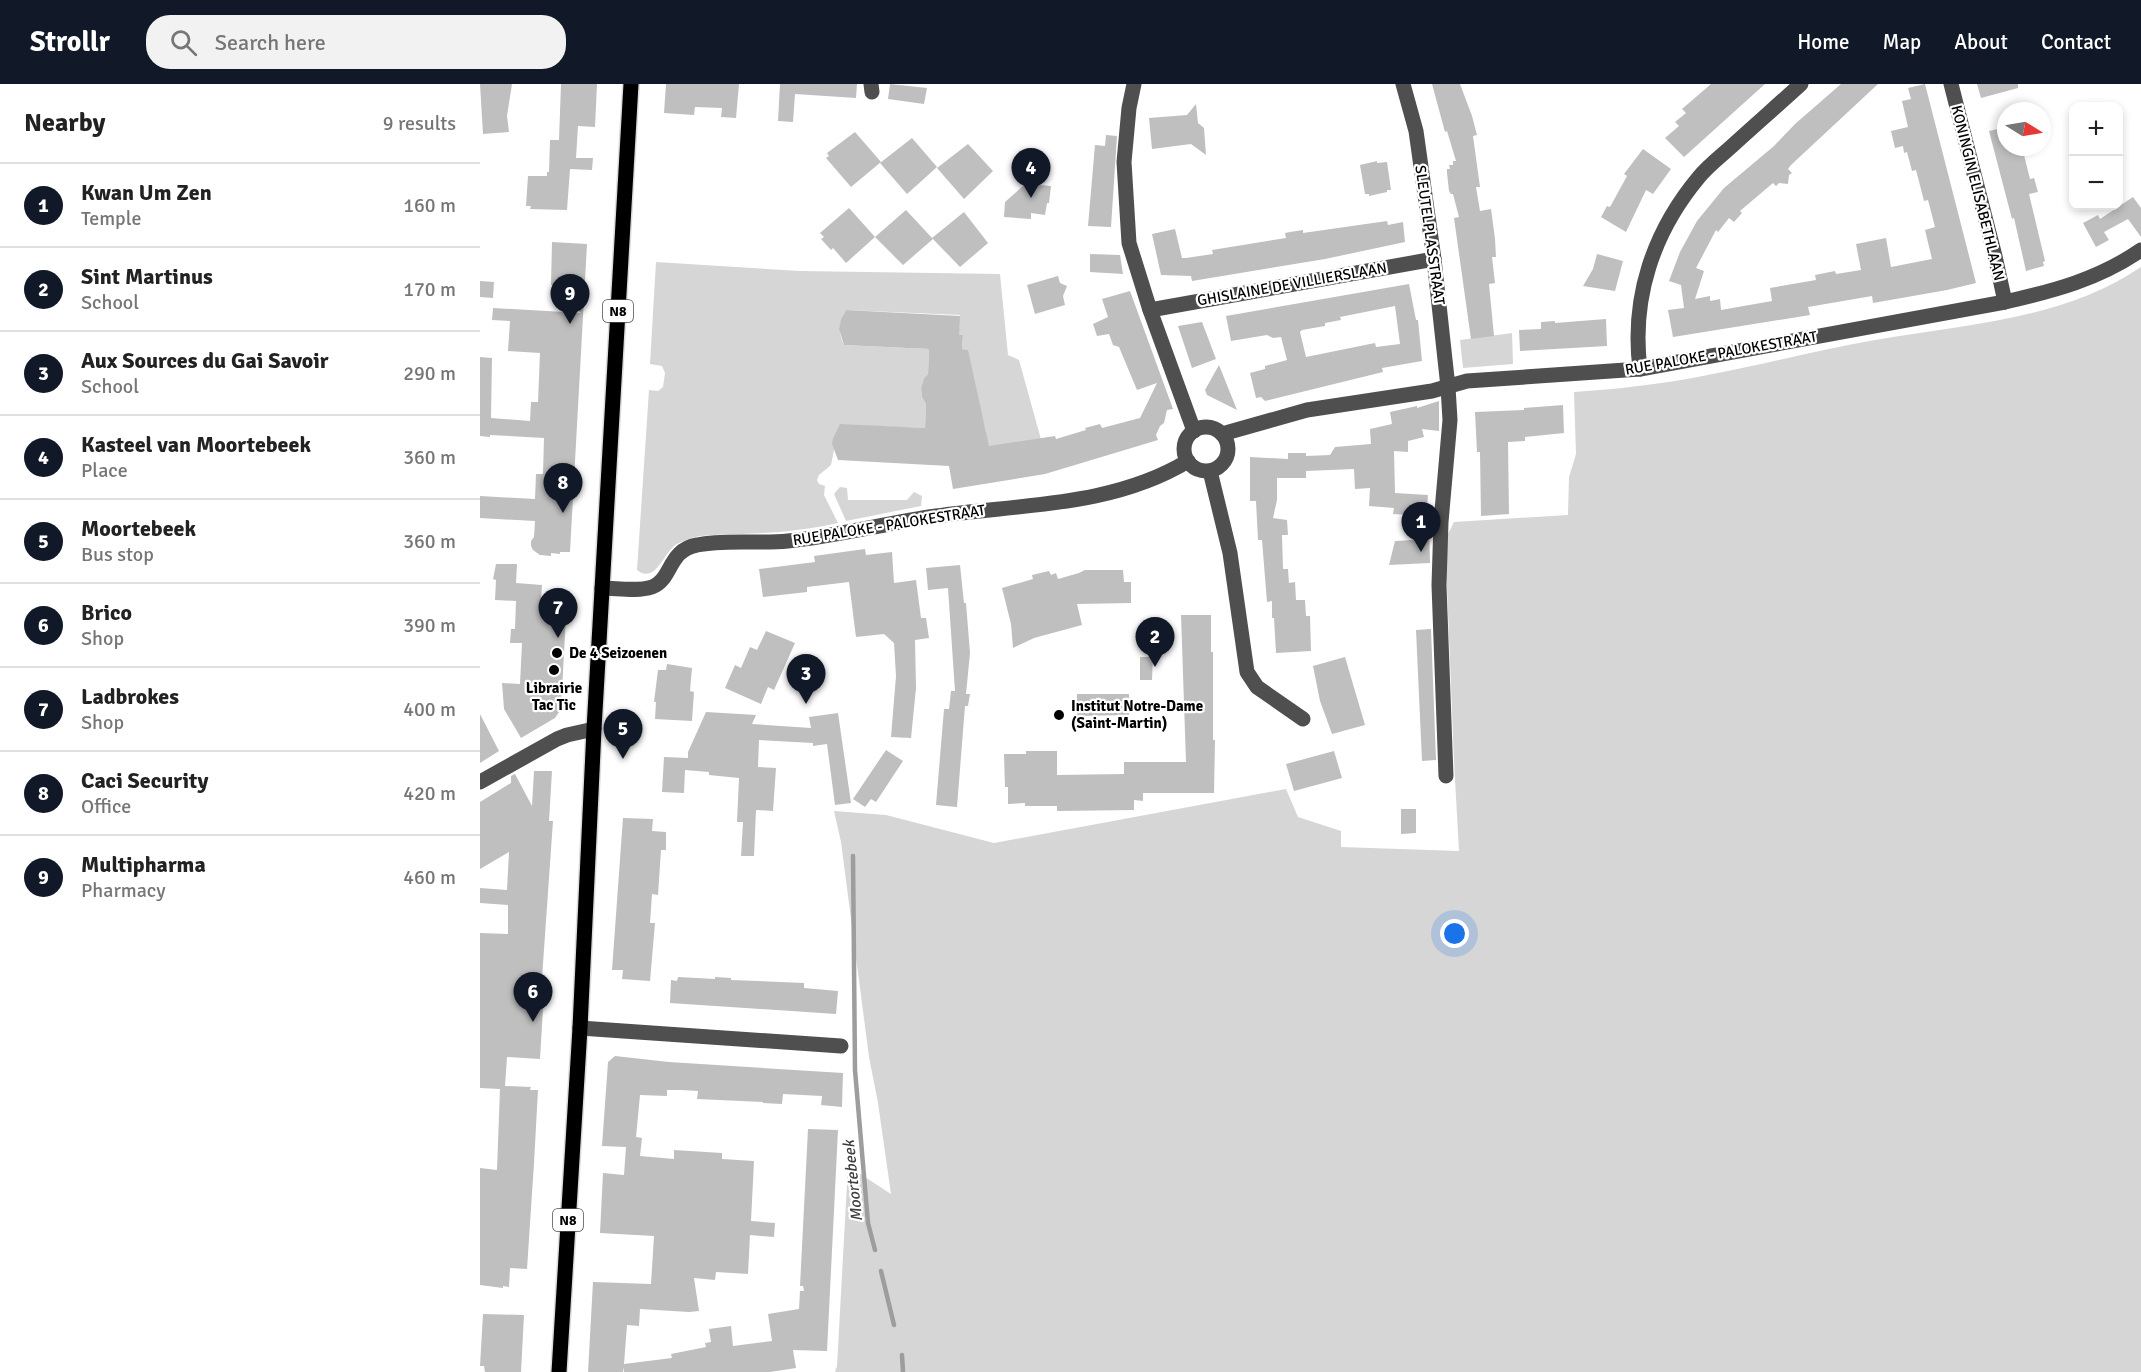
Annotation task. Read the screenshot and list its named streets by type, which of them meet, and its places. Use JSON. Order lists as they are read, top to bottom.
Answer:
{
  "streets": {
    "main road": ["N8"],
    "street": [
      "KONINGIN ELISABETHLAAN",
      "SLEUTELPLASSTRAAT",
      "GHISLAINE DE VILLIERSLAAN",
      "RUE PALOKE - PALOKESTRAAT"
    ]
  },
  "crossings": [
    ["KONINGIN ELISABETHLAAN", "RUE PALOKE - PALOKESTRAAT"],
    ["SLEUTELPLASSTRAAT", "GHISLAINE DE VILLIERSLAAN"],
    ["SLEUTELPLASSTRAAT", "RUE PALOKE - PALOKESTRAAT"],
    ["N8", "RUE PALOKE - PALOKESTRAAT"]
  ],
  "water": ["Moortebeek"],
  "places": ["De 4 Seizoenen", "Librairie Tac Tic", "Institut Notre-Dame (Saint-Martin)"],
  "north": "right",
  "page": {
    "header": "Strollr",
    "search": "Search here",
    "nav": [
      "Home",
      "Map",
      "About",
      "Contact"
    ],
    "heading": ["Nearby", "9 results"],
    "map_buttons": ["+", "−"],
    "pins": [
      "4",
      "9",
      "8",
      "1",
      "7",
      "2",
      "3",
      "5",
      "6"
    ],
    "list": [
      {
        "mark": "1",
        "name": "Kwan Um Zen",
        "note": "Temple",
        "value": "160 m"
      },
      {
        "mark": "2",
        "name": "Sint Martinus",
        "note": "School",
        "value": "170 m"
      },
      {
        "mark": "3",
        "name": "Aux Sources du Gai Savoir",
        "note": "School",
        "value": "290 m"
      },
      {
        "mark": "4",
        "name": "Kasteel van Moortebeek",
        "note": "Place",
        "value": "360 m"
      },
      {
        "mark": "5",
        "name": "Moortebeek",
        "note": "Bus stop",
        "value": "360 m"
      },
      {
        "mark": "6",
        "name": "Brico",
        "note": "Shop",
        "value": "390 m"
      },
      {
        "mark": "7",
        "name": "Ladbrokes",
        "note": "Shop",
        "value": "400 m"
      },
      {
        "mark": "8",
        "name": "Caci Security",
        "note": "Office",
        "value": "420 m"
      },
      {
        "mark": "9",
        "name": "Multipharma",
        "note": "Pharmacy",
        "value": "460 m"
      }
    ]
  }
}
